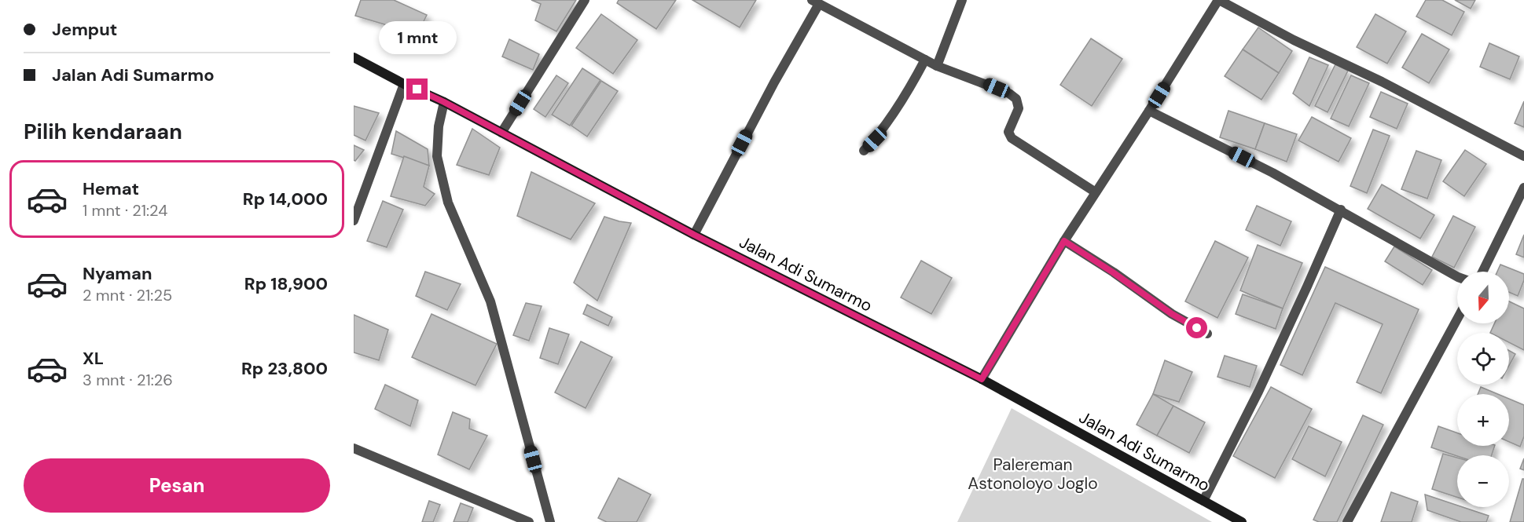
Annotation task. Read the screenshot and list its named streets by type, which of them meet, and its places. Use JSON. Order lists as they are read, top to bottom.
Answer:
{
  "streets": {
    "main road": ["Jalan Adi Sumarmo"]
  },
  "parks": ["Palereman Astonoloyo Joglo"],
  "north": "bottom",
  "page": {
    "banner": ["Jemput", "Jalan Adi Sumarmo"],
    "bubble": "1 mnt",
    "heading": "Pilih kendaraan",
    "list": [
      {
        "name": "Hemat",
        "note": "1 mnt · 21:24",
        "value": "Rp 14,000"
      },
      {
        "name": "Nyaman",
        "note": "2 mnt · 21:25",
        "value": "Rp 18,900"
      },
      {
        "name": "XL",
        "note": "3 mnt · 21:26",
        "value": "Rp 23,800"
      }
    ],
    "map_buttons": ["+", "−"],
    "buttons": "Pesan"
  }
}
